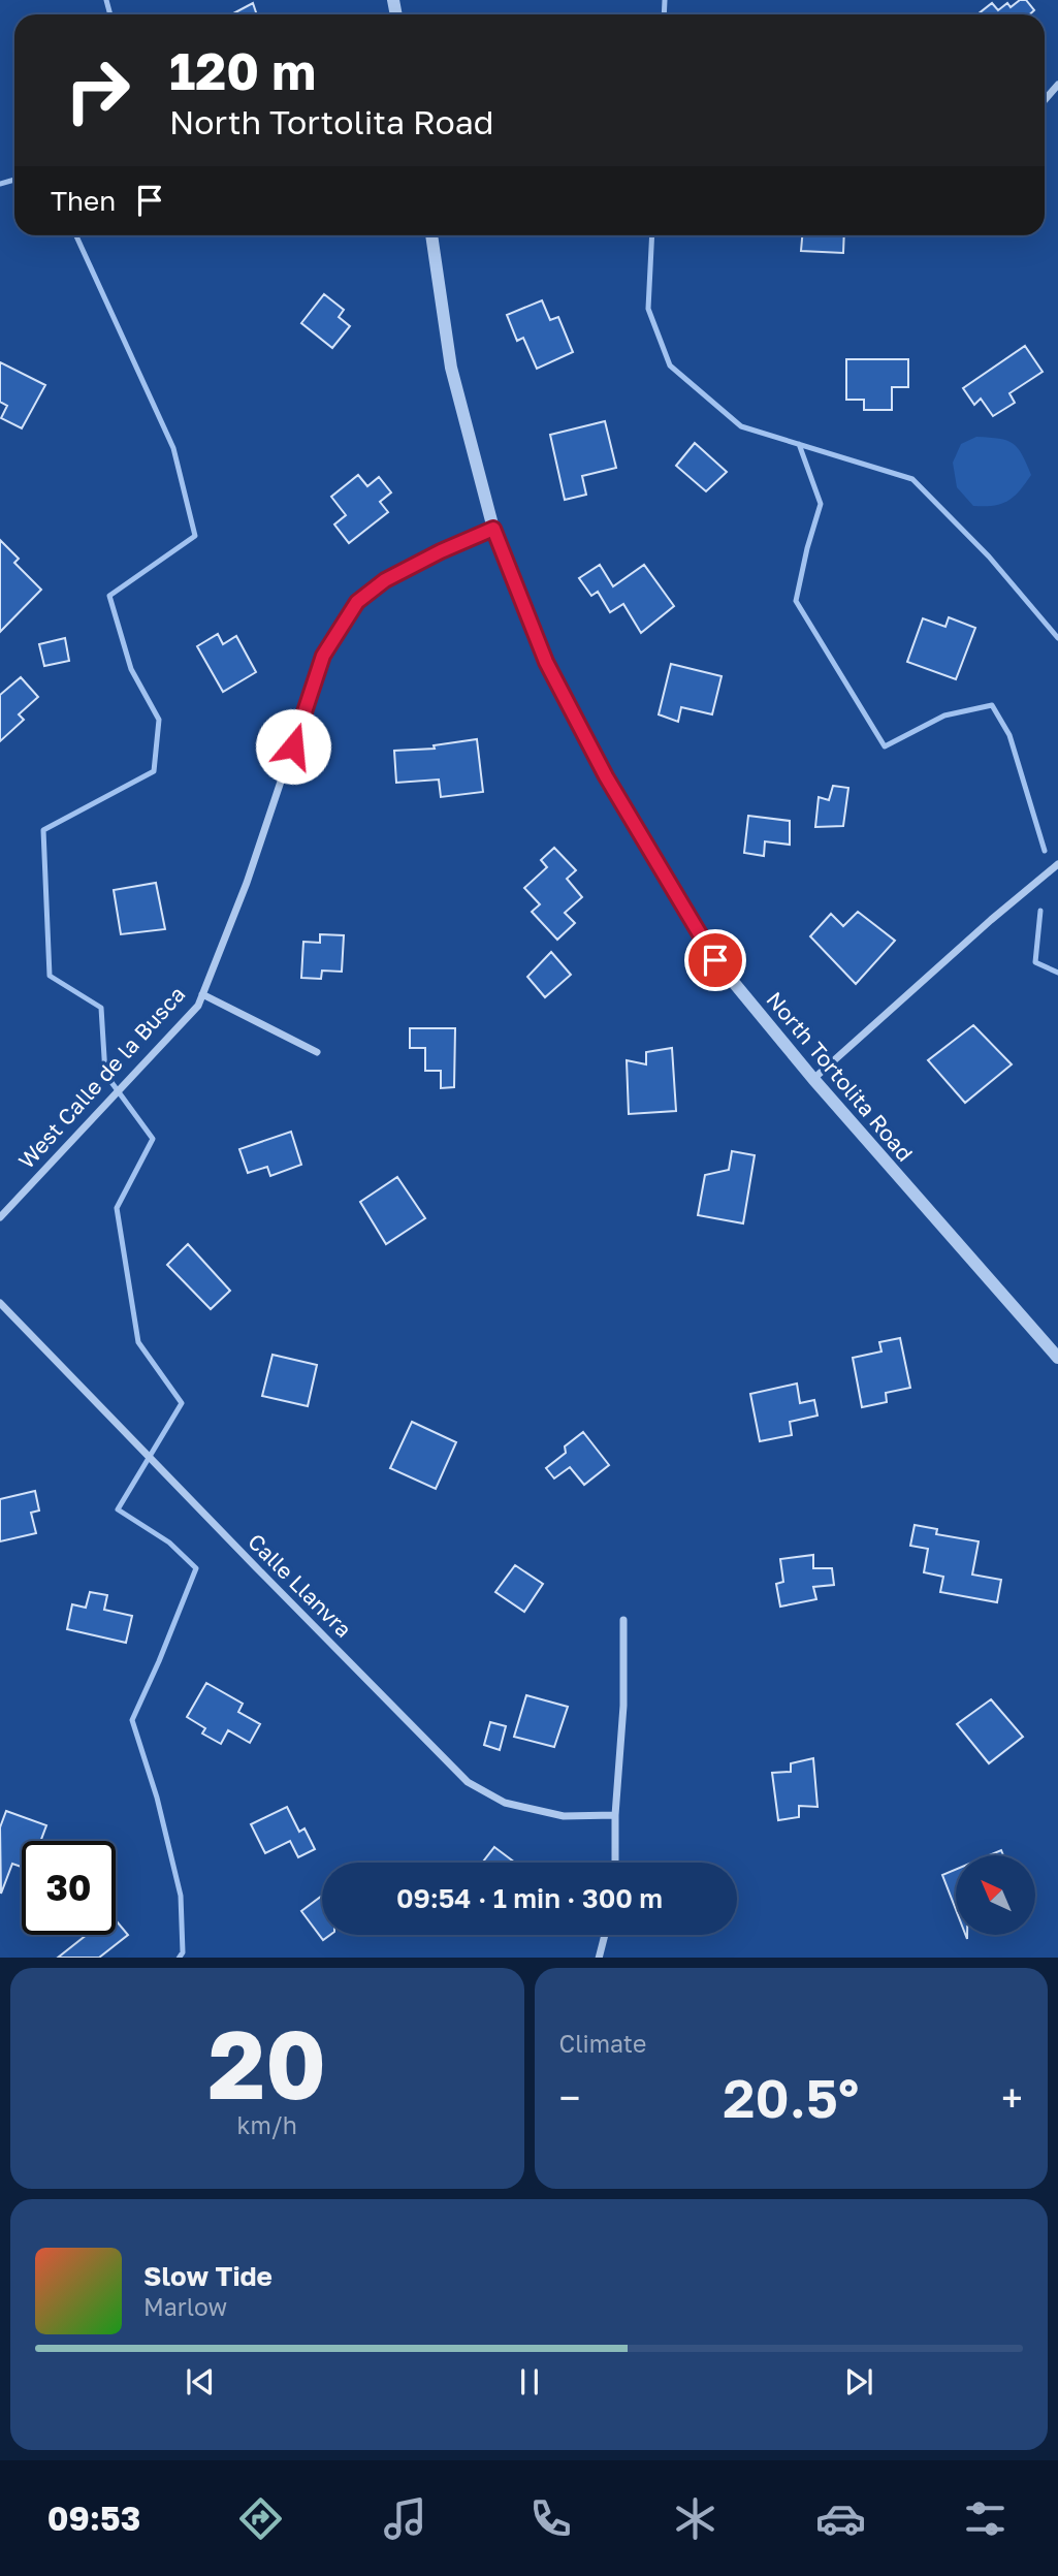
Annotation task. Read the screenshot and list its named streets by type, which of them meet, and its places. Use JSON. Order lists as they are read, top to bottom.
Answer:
{
  "streets": {
    "street": ["North Tortolita Road", "West Calle de la Busca", "Calle Llanvra"]
  },
  "crossings": [
    ["North Tortolita Road", "West Calle de la Busca"]
  ],
  "north": "top left",
  "page": {
    "turn": ["120 m", "North Tortolita Road"],
    "then": "Then",
    "limit": "30",
    "trip": "09:54 · 1 min · 300 m",
    "tile": [
      ["20", "km/h"],
      "Climate"
    ],
    "heat": ["−", "20.5°", "+"],
    "song": ["Slow Tide", "Marlow"],
    "tabs": "09:53"
  }
}
